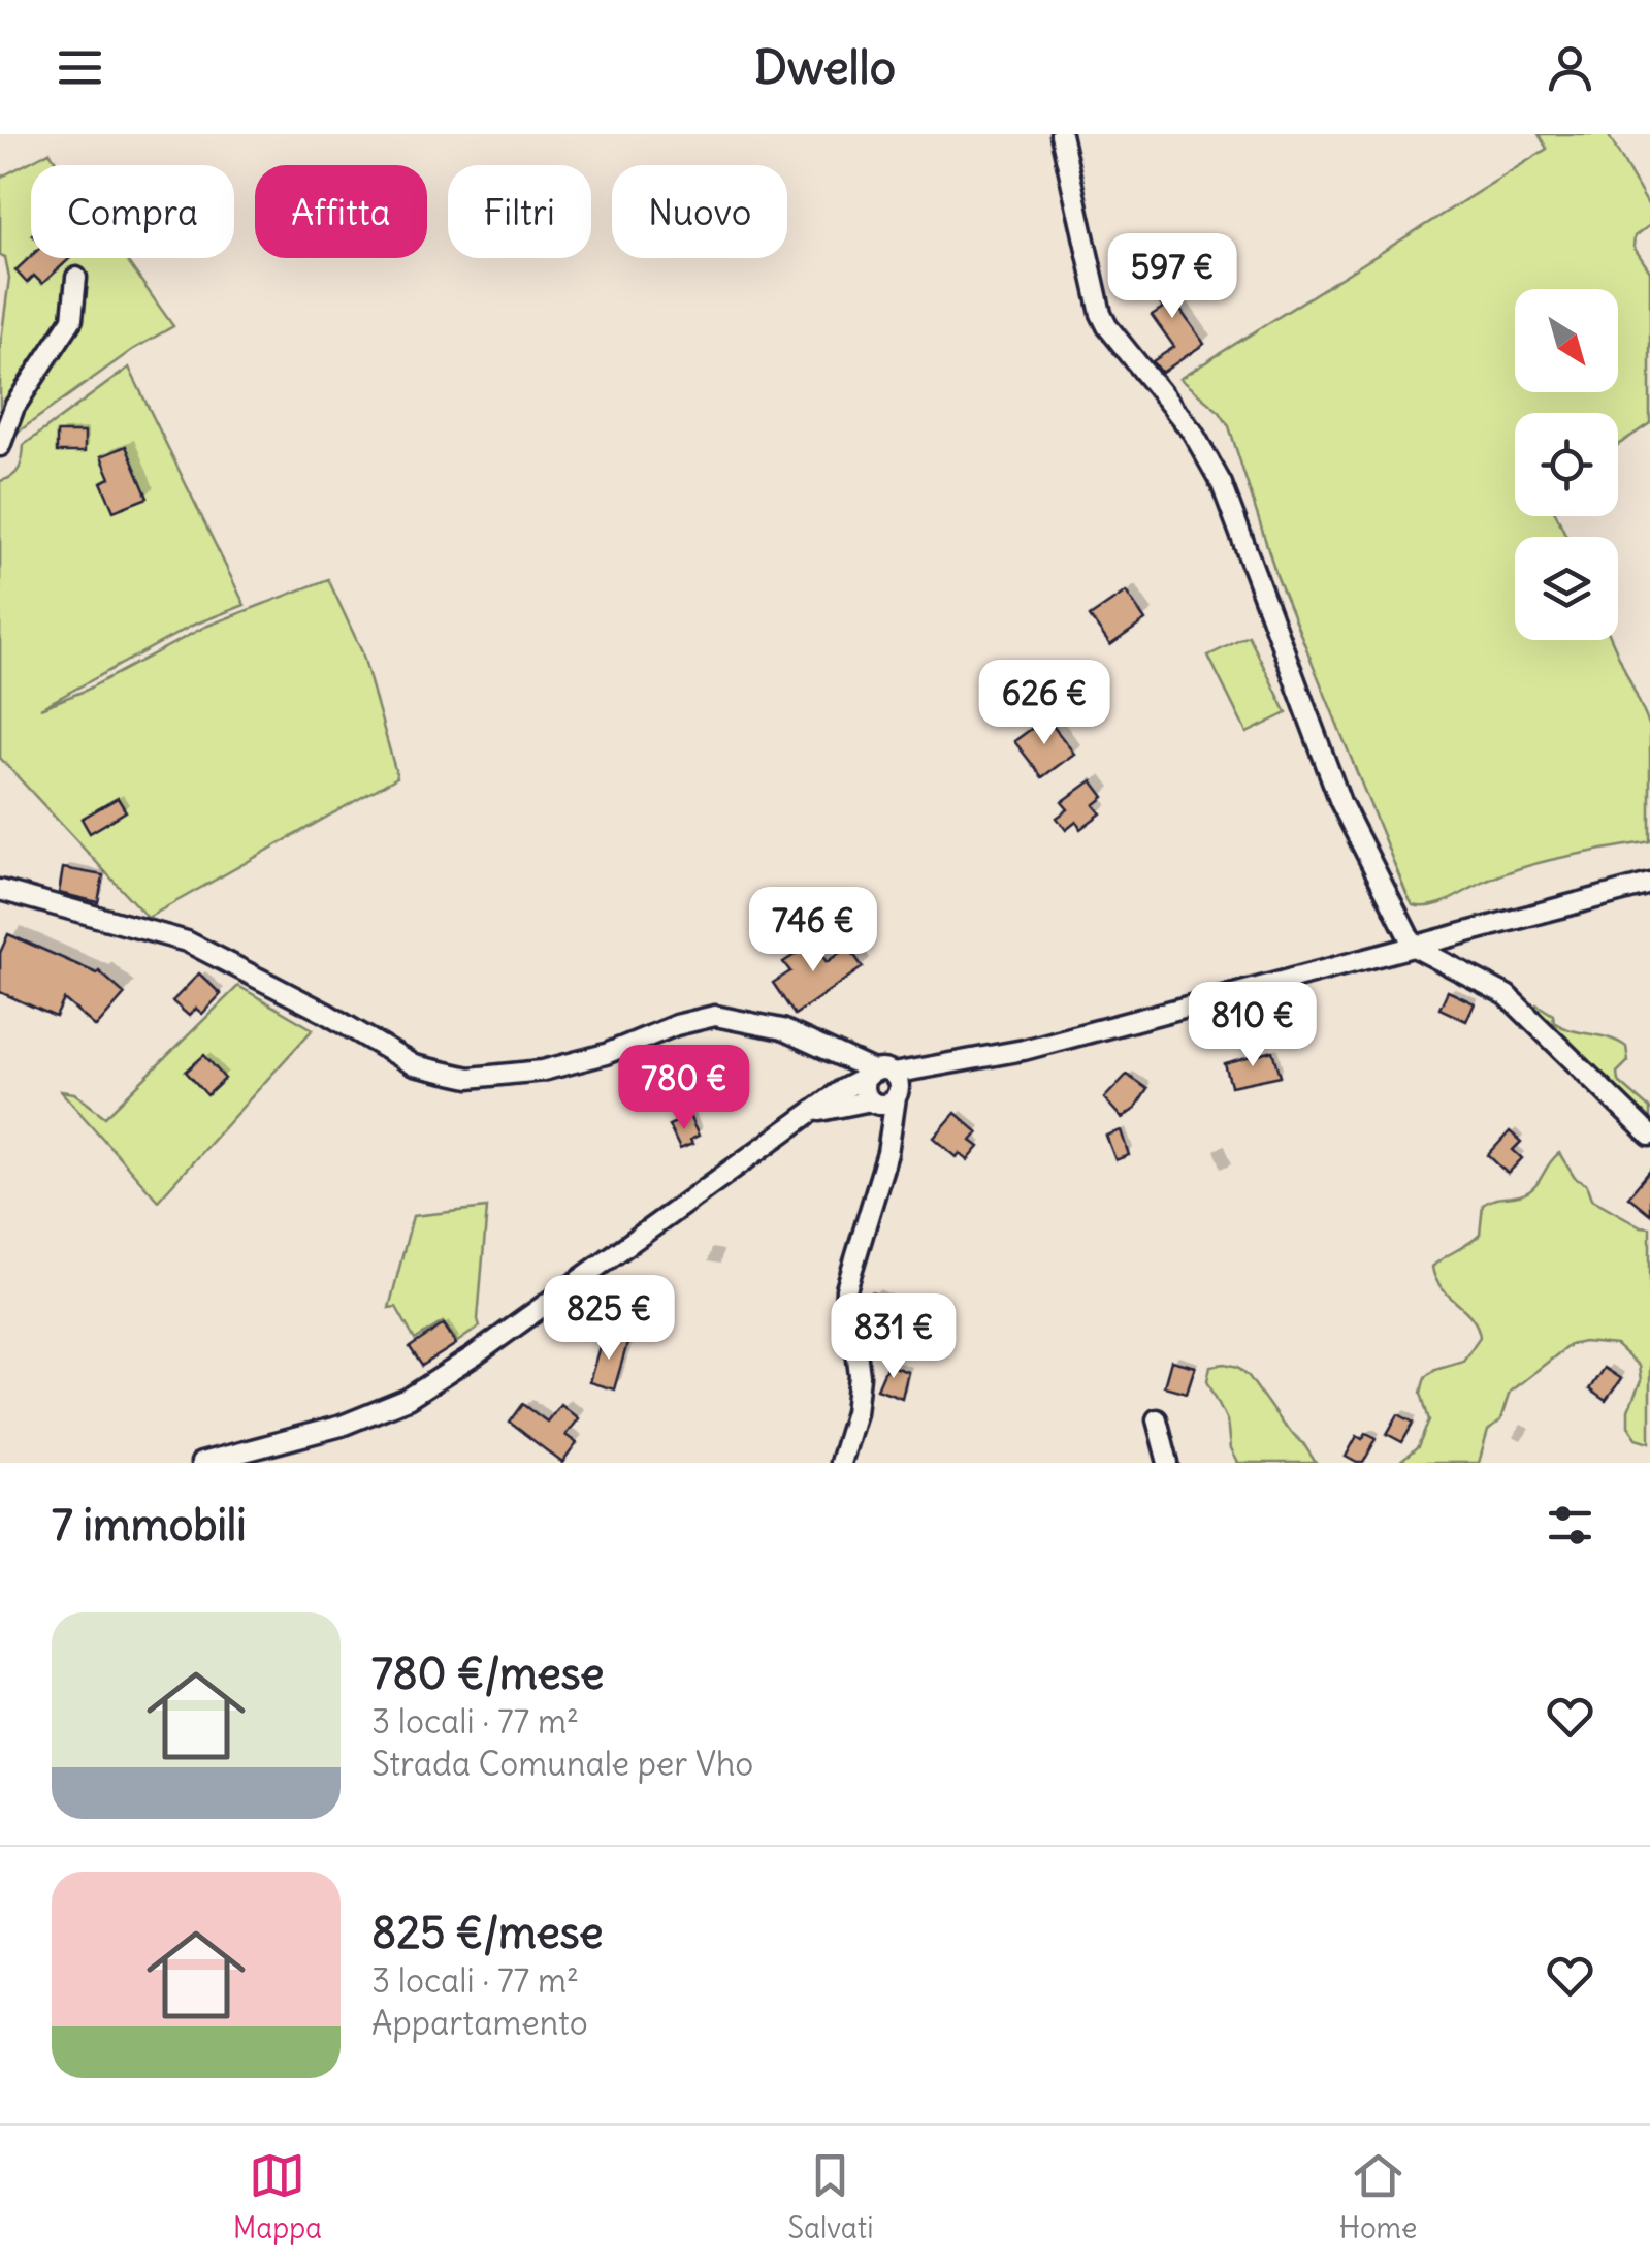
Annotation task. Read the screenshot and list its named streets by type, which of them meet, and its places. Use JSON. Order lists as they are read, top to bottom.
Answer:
{
  "north": "bottom right",
  "page": {
    "header": "Dwello",
    "chip": [
      "Compra",
      "Affitta",
      "Filtri",
      "Nuovo"
    ],
    "price": [
      "597 €",
      "626 €",
      "746 €",
      "810 €",
      "780 €",
      "825 €",
      "831 €"
    ],
    "heading": "7 immobili",
    "list": [
      {
        "name": "780 €/mese",
        "note": "3 locali · 77 m² · Strada Comunale per Vho"
      },
      {
        "name": "825 €/mese",
        "note": "3 locali · 77 m² · Appartamento"
      }
    ],
    "tabs": ["Mappa", "Salvati", "Home"]
  }
}
